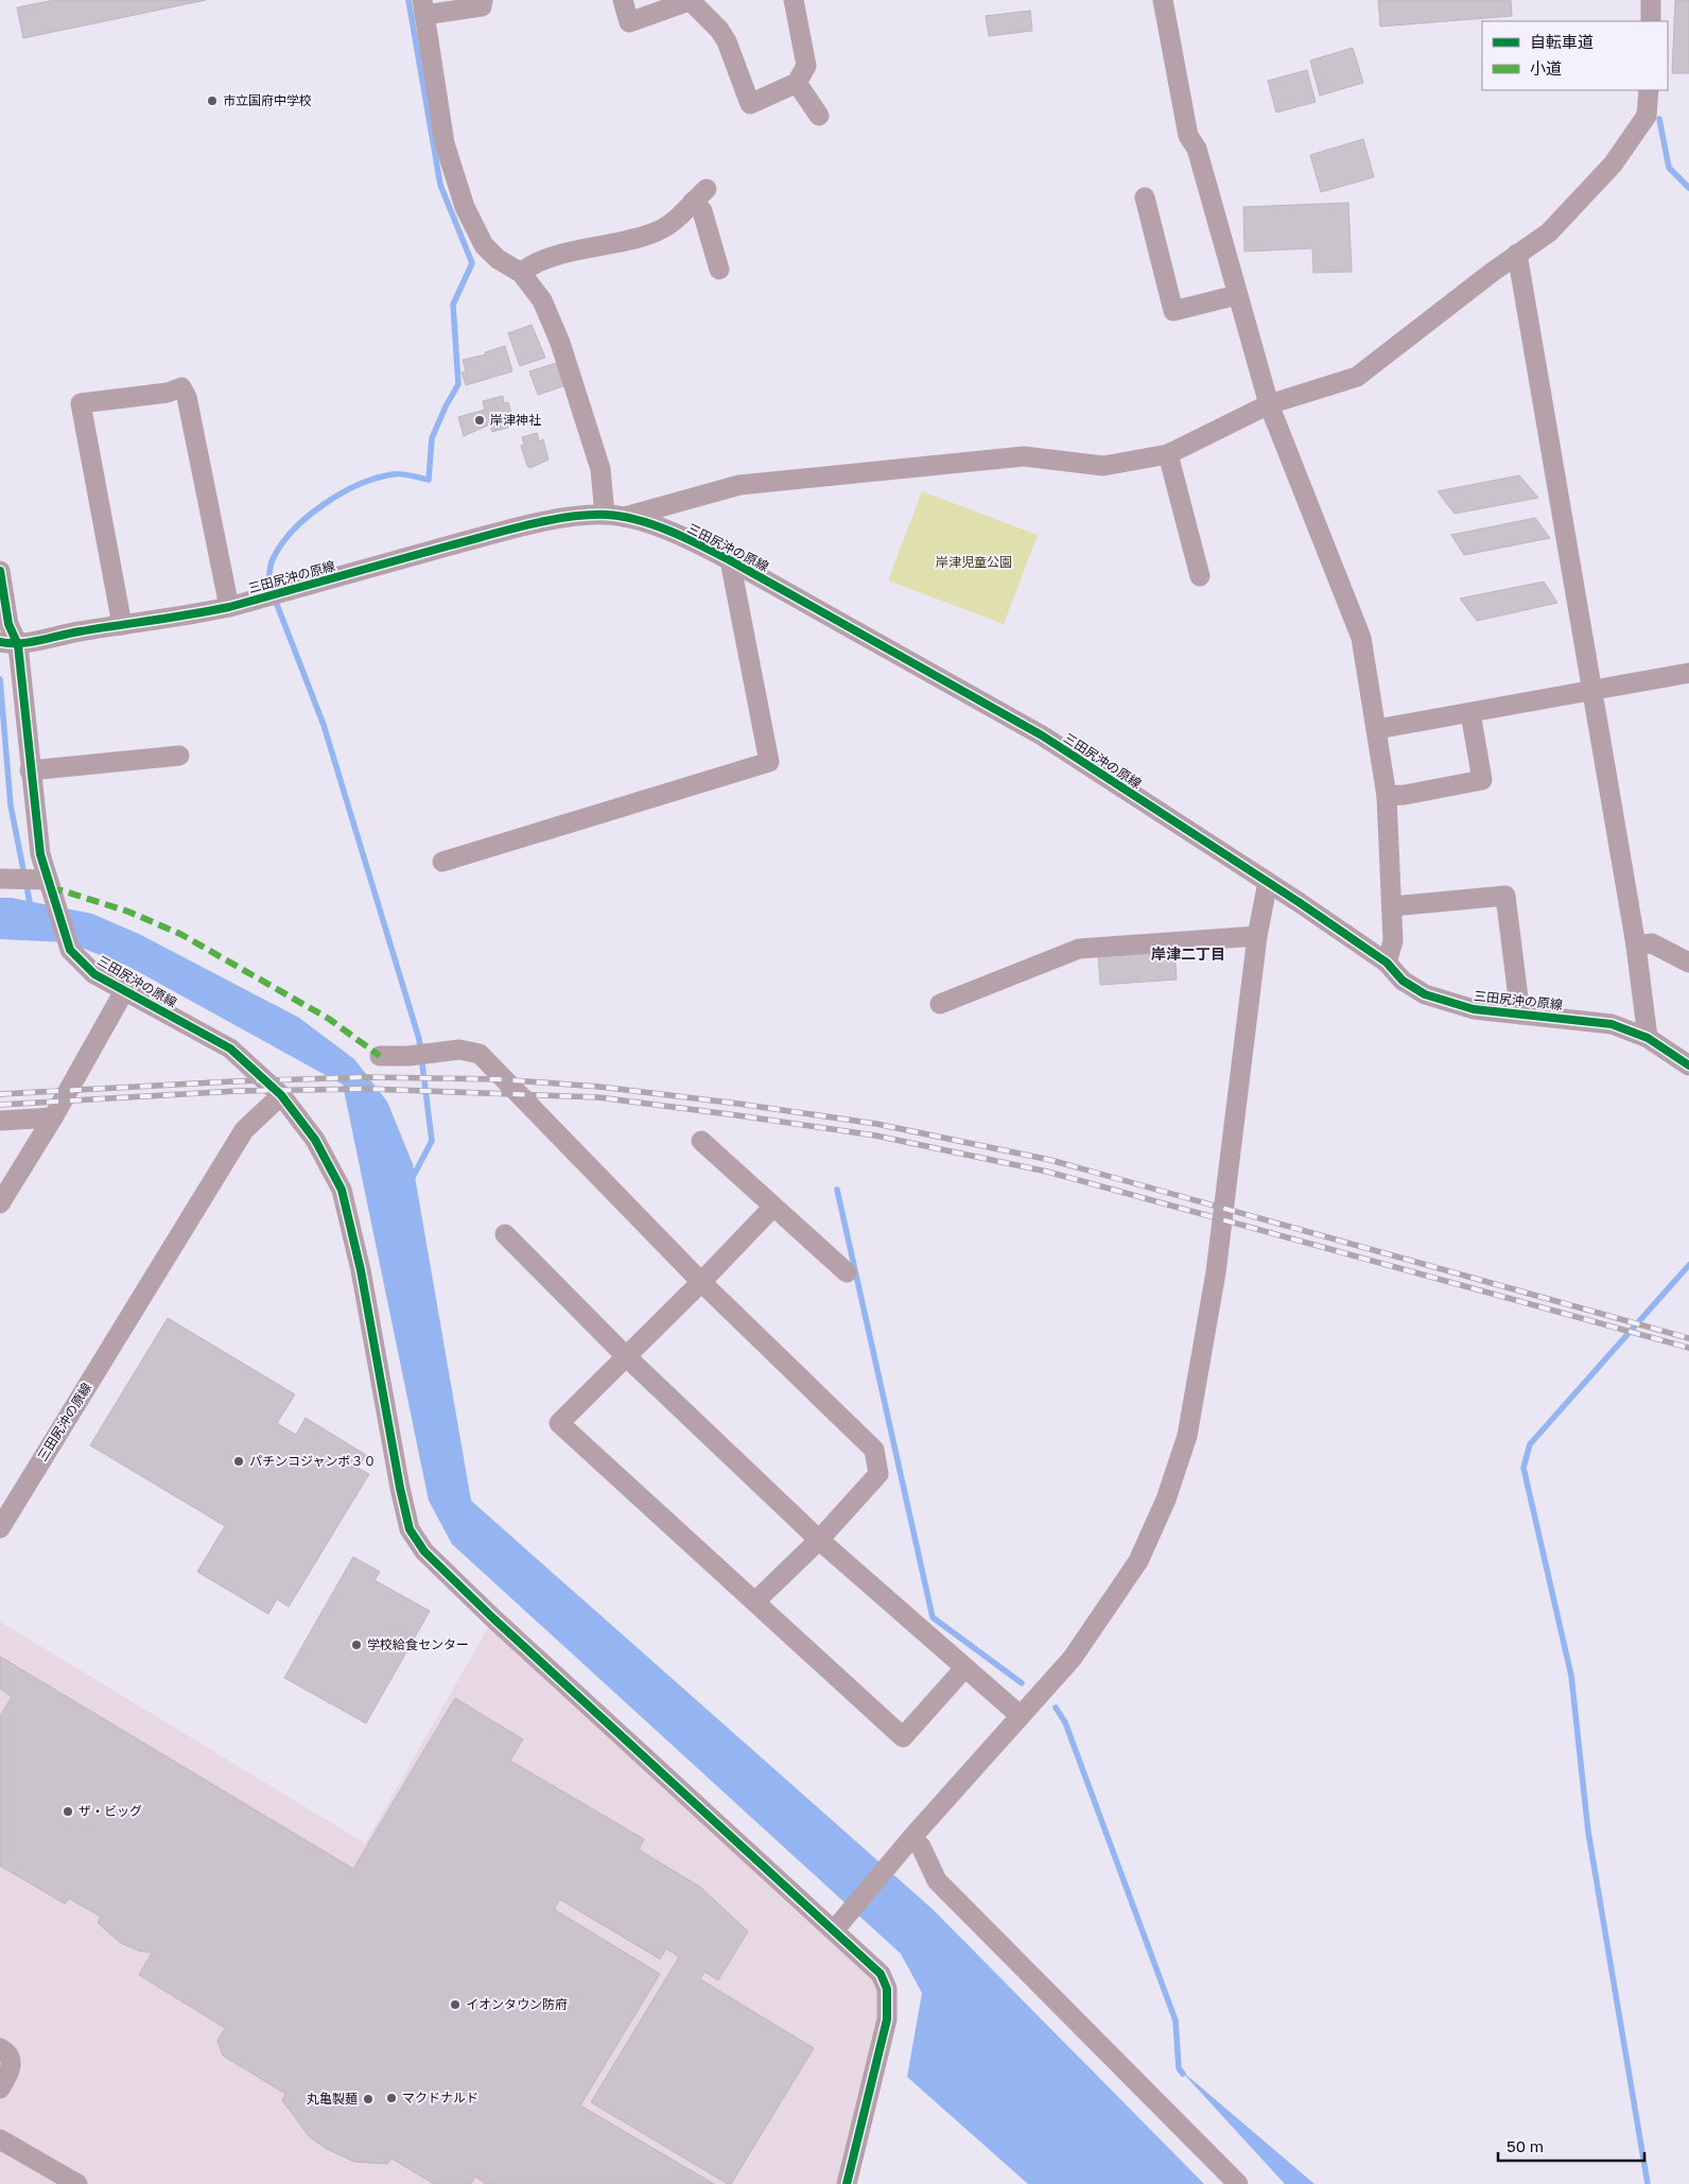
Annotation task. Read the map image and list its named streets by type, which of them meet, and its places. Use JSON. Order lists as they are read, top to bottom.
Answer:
{
  "streets": {
    "street": ["三田尻沖の原線"]
  },
  "districts": ["岸津二丁目"],
  "parks": ["岸津児童公園"],
  "places": [
    "市立国府中学校",
    "岸津神社",
    "パチンコジャンボ３０",
    "学校給食センター",
    "ザ・ビッグ",
    "イオンタウン防府",
    "マクドナルド",
    "丸亀製麺"
  ],
  "legend": ["自転車道", "小道"],
  "scale_bar": "50 m"
}
